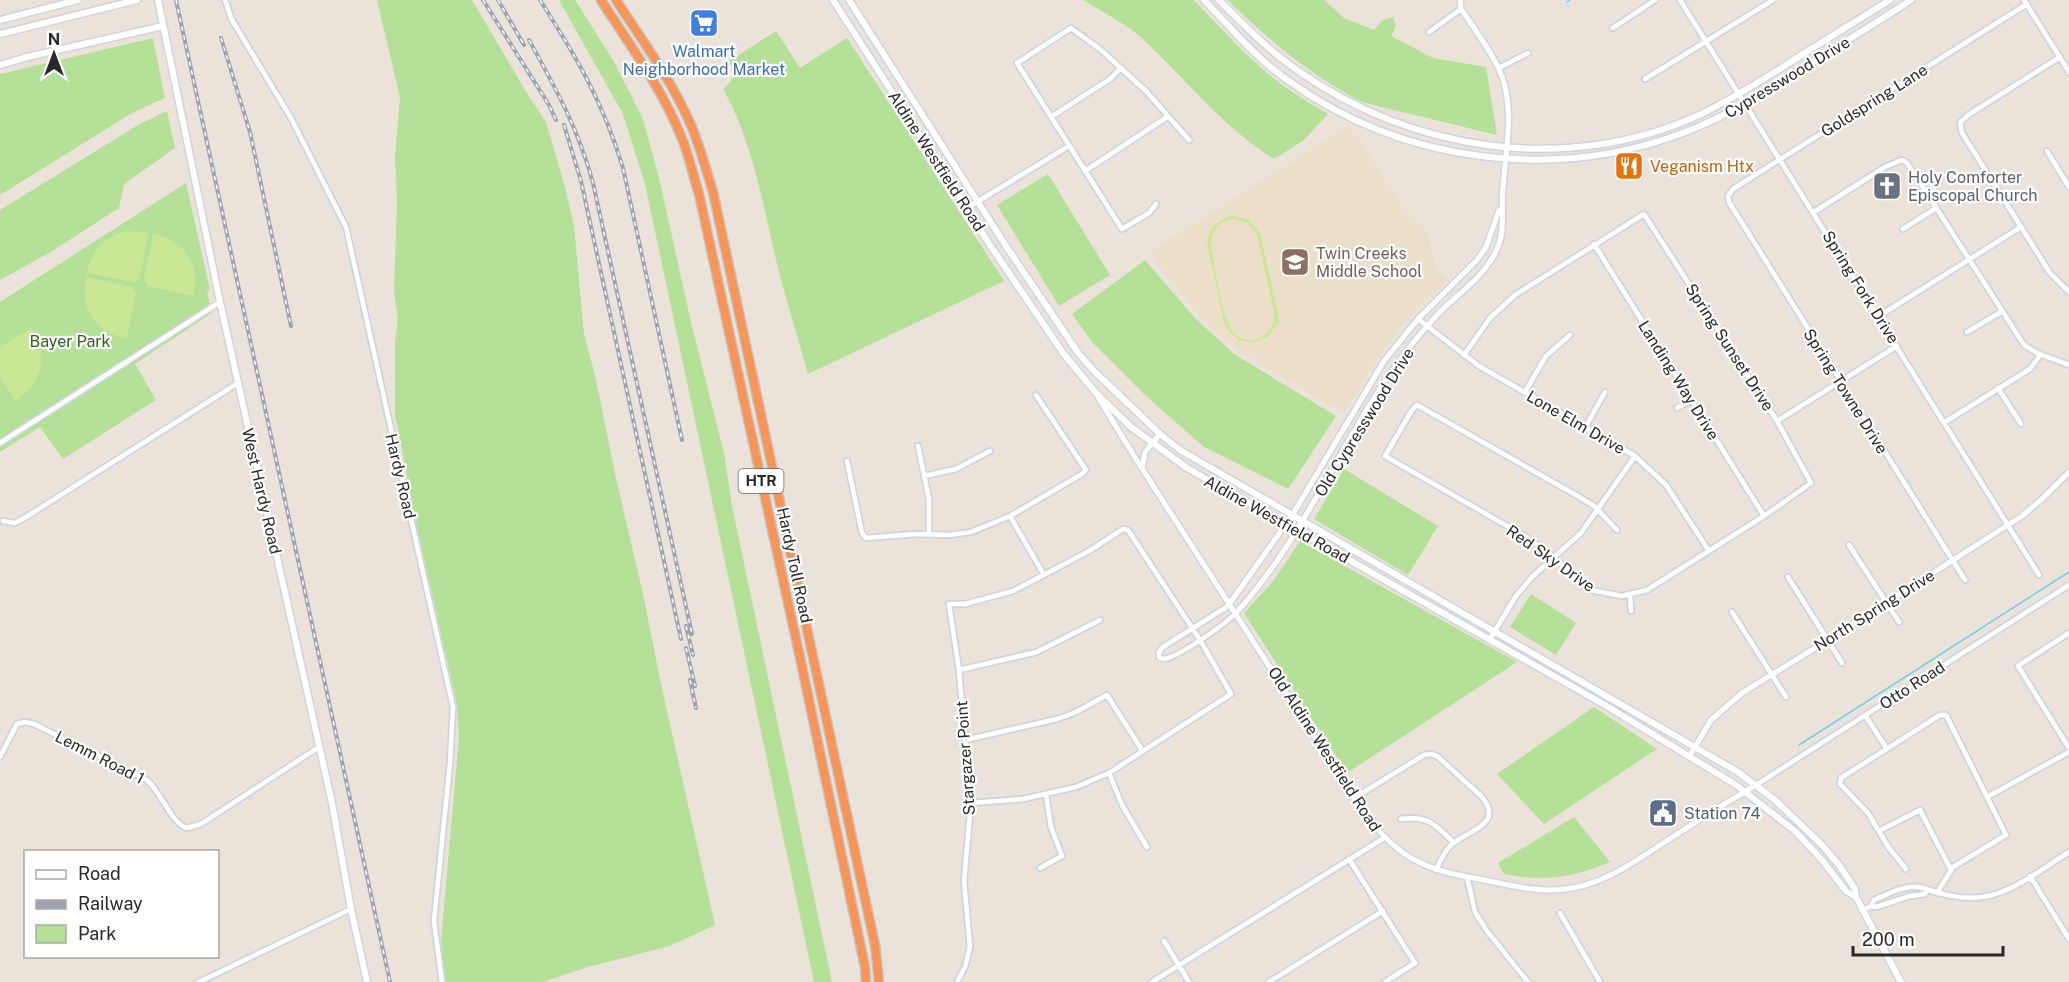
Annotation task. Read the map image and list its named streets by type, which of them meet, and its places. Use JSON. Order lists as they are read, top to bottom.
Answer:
{
  "streets": {
    "highway": ["HTR", "Hardy Toll Road"],
    "main road": ["Cypresswood Drive", "Aldine Westfield Road", "West Hardy Road"],
    "street": [
      "Goldspring Lane",
      "Spring Fork Drive",
      "Spring Sunset Drive",
      "Landing Way Drive",
      "Spring Towne Drive",
      "Old Cypresswood Drive",
      "Lone Elm Drive",
      "Hardy Road",
      "Red Sky Drive",
      "North Spring Drive",
      "Otto Road",
      "Old Aldine Westfield Road",
      "Lemm Road 1",
      "Stargazer Point"
    ]
  },
  "crossings": [
    ["Cypresswood Drive", "Spring Fork Drive"],
    ["Cypresswood Drive", "Old Cypresswood Drive"],
    ["Goldspring Lane", "Spring Fork Drive"],
    ["Goldspring Lane", "Spring Towne Drive"],
    ["Aldine Westfield Road", "Old Cypresswood Drive"],
    ["Aldine Westfield Road", "North Spring Drive"],
    ["Aldine Westfield Road", "Otto Road"],
    ["Aldine Westfield Road", "Old Aldine Westfield Road"],
    ["Spring Fork Drive", "North Spring Drive"],
    ["Spring Sunset Drive", "Landing Way Drive"],
    ["Spring Sunset Drive", "Red Sky Drive"],
    ["Landing Way Drive", "Red Sky Drive"],
    ["Spring Towne Drive", "North Spring Drive"],
    ["Old Cypresswood Drive", "Lone Elm Drive"],
    ["Old Cypresswood Drive", "Old Aldine Westfield Road"],
    ["Lone Elm Drive", "Red Sky Drive"],
    ["West Hardy Road", "Lemm Road 1"],
    ["Otto Road", "Old Aldine Westfield Road"]
  ],
  "parks": ["Bayer Park"],
  "places": {
    "supermarket": ["Walmart Neighborhood Market"],
    "restaurant": ["Veganism Htx"],
    "church": ["Holy Comforter Episcopal Church"],
    "school or university": ["Twin Creeks Middle School"],
    "public building": ["Station 74"]
  },
  "legend": ["Road", "Railway", "Park"],
  "scale_bar": "200 m",
  "north": "top"
}
